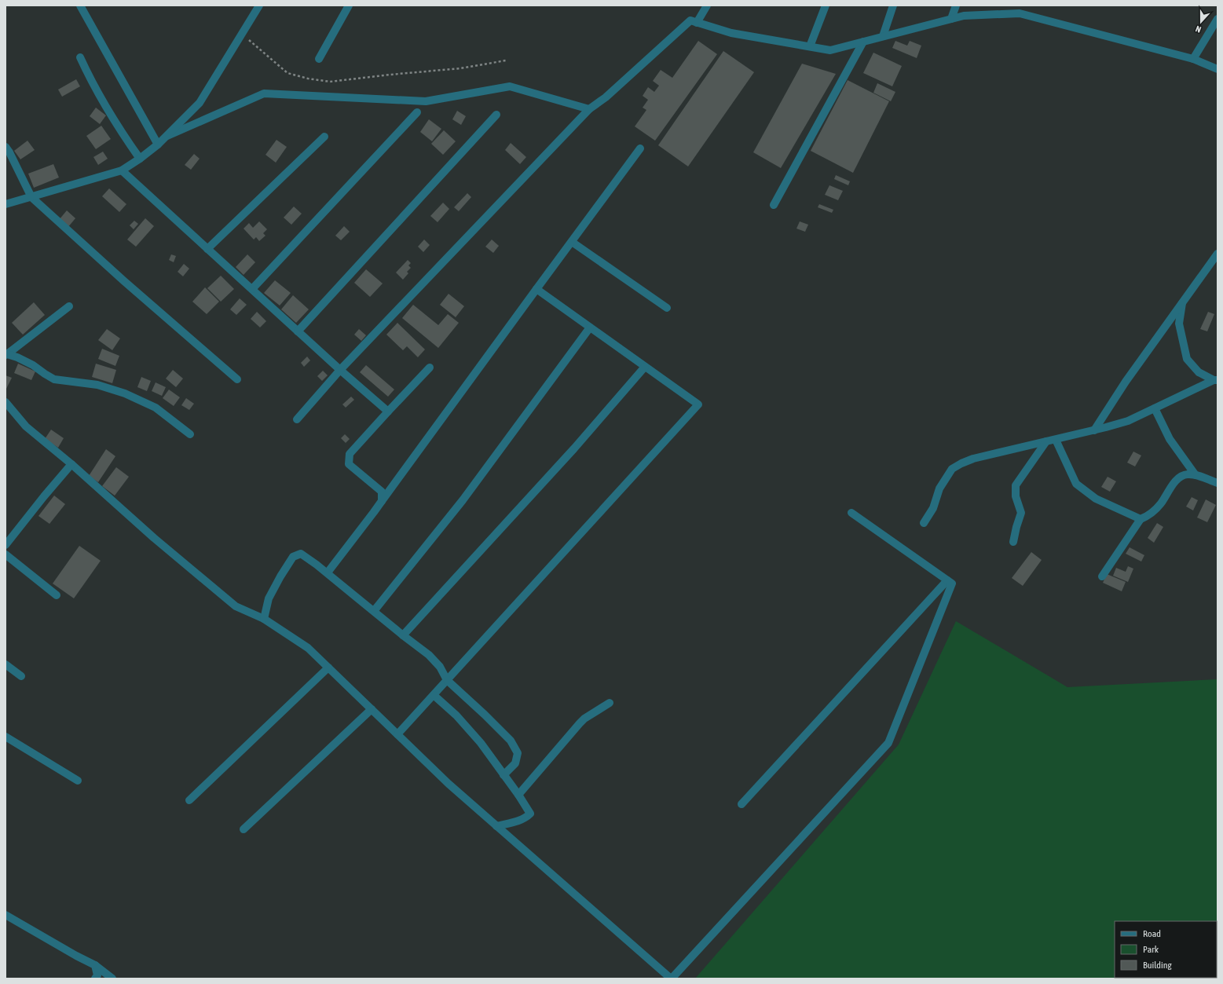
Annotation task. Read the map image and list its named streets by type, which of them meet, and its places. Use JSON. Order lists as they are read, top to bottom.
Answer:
{
  "legend": ["Road", "Park", "Building"],
  "north": "bottom"
}
